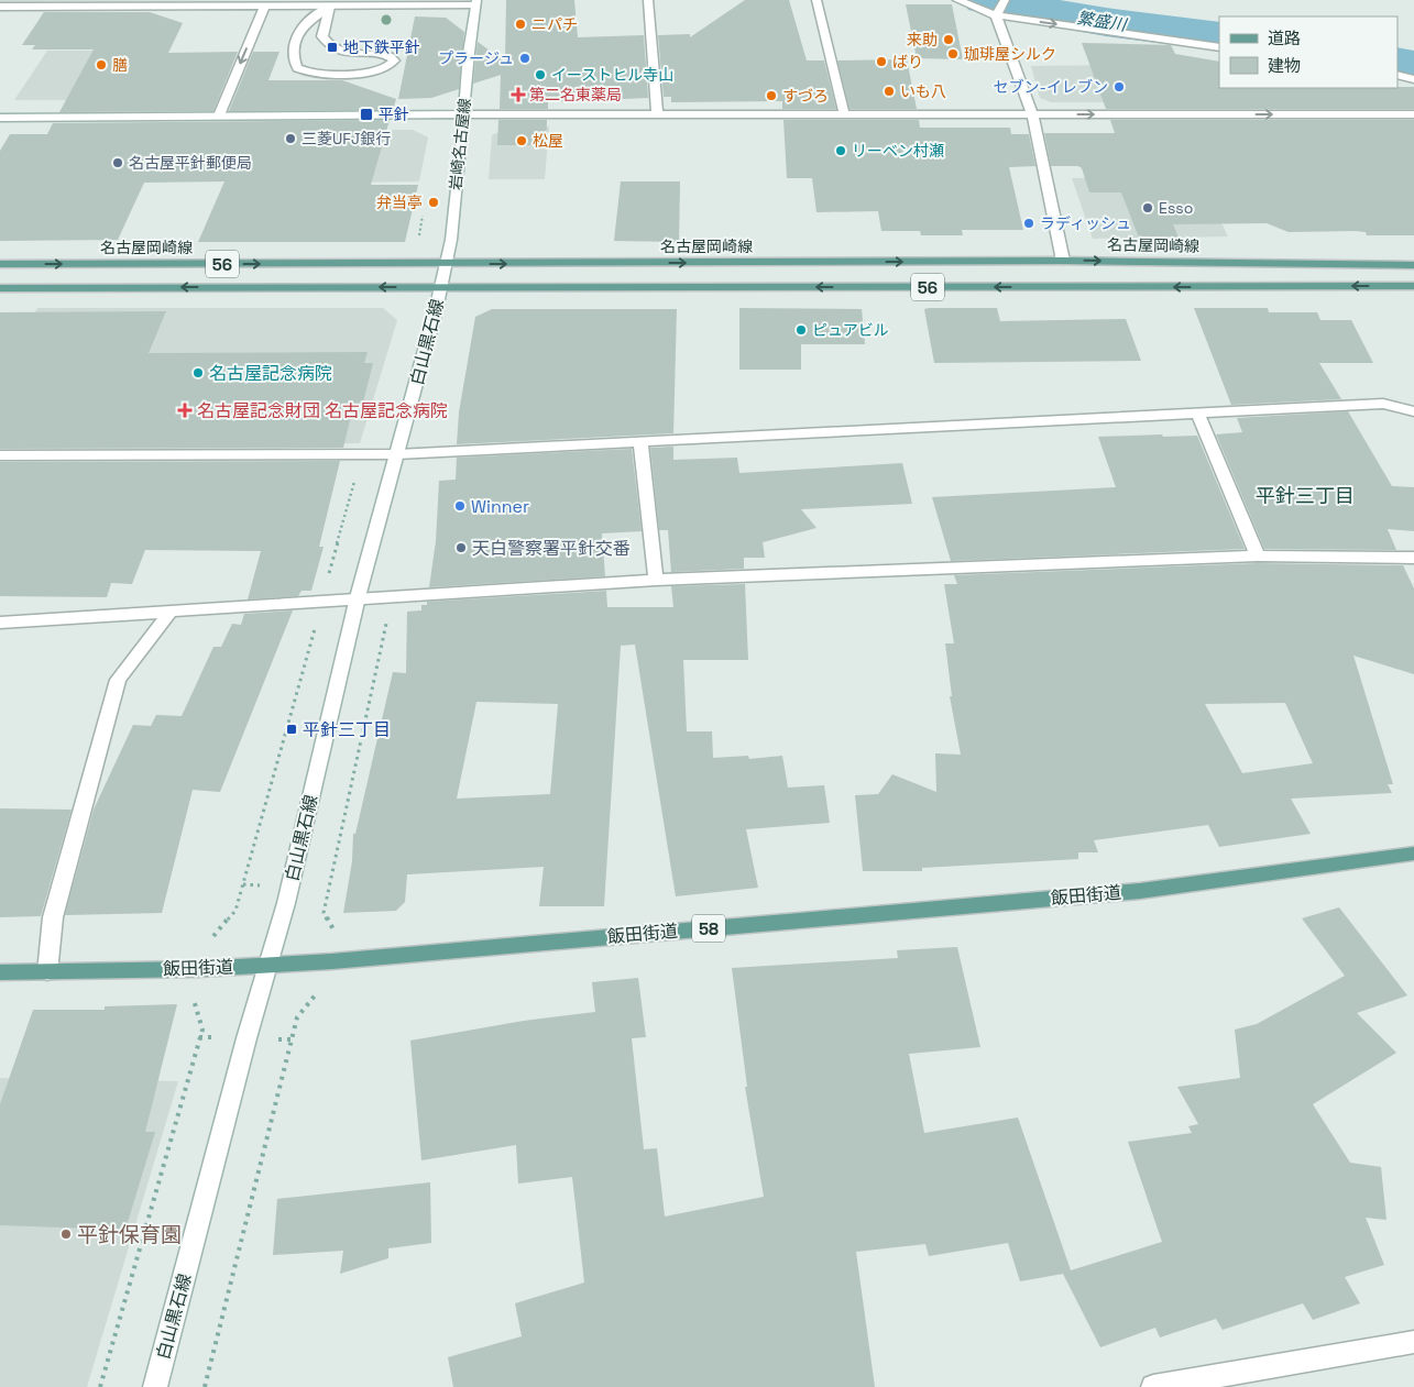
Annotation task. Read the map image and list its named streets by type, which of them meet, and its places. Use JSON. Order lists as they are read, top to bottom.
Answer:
{
  "streets": {
    "main road": [
      "名古屋岡崎線",
      "56",
      "飯田街道",
      "58"
    ],
    "street": ["岩崎名古屋線", "白山黒石線"]
  },
  "crossings": [
    ["岩崎名古屋線", "名古屋岡崎線"],
    ["岩崎名古屋線", "56"],
    ["岩崎名古屋線", "白山黒石線"],
    ["56", "白山黒石線"],
    ["白山黒石線", "飯田街道"]
  ],
  "districts": ["平針三丁目"],
  "water": ["繁盛川"],
  "places": {
    "other": [
      "ニパチ",
      "来助",
      "珈琲屋シルク",
      "プラージュ",
      "ばり",
      "膳",
      "イーストヒル寺山",
      "セブン-イレブン",
      "いも八",
      "すづろ",
      "三菱UFJ銀行",
      "松屋",
      "リーベン村瀬",
      "名古屋平針郵便局",
      "弁当亭",
      "Esso",
      "ラディッシュ",
      "ピュアビル",
      "名古屋記念病院",
      "Winner",
      "天白警察署平針交番",
      "平針保育園"
    ],
    "transit": ["地下鉄平針", "平針", "平針三丁目"],
    "health": ["第二名東薬局", "名古屋記念財団 名古屋記念病院"]
  },
  "legend": ["道路", "建物"]
}
